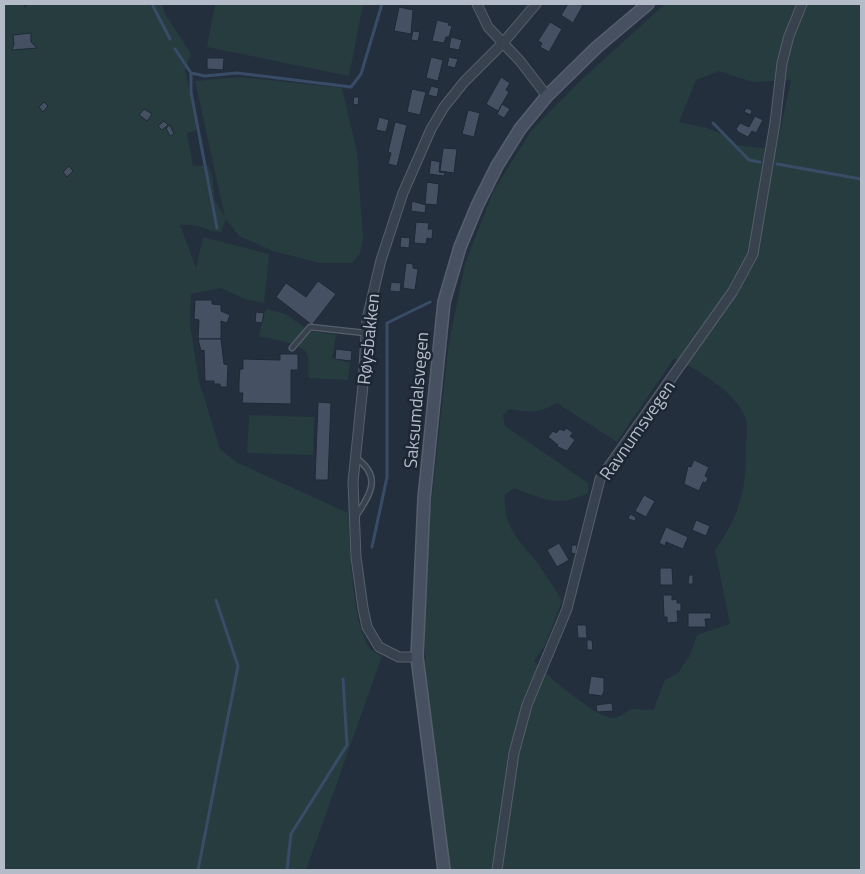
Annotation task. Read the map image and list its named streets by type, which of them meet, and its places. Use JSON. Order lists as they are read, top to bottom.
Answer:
{
  "streets": {
    "main road": ["Saksumdalsvegen"],
    "street": ["Røysbakken", "Ravnumsvegen"]
  },
  "crossings": [
    ["Røysbakken", "Saksumdalsvegen"]
  ]
}
